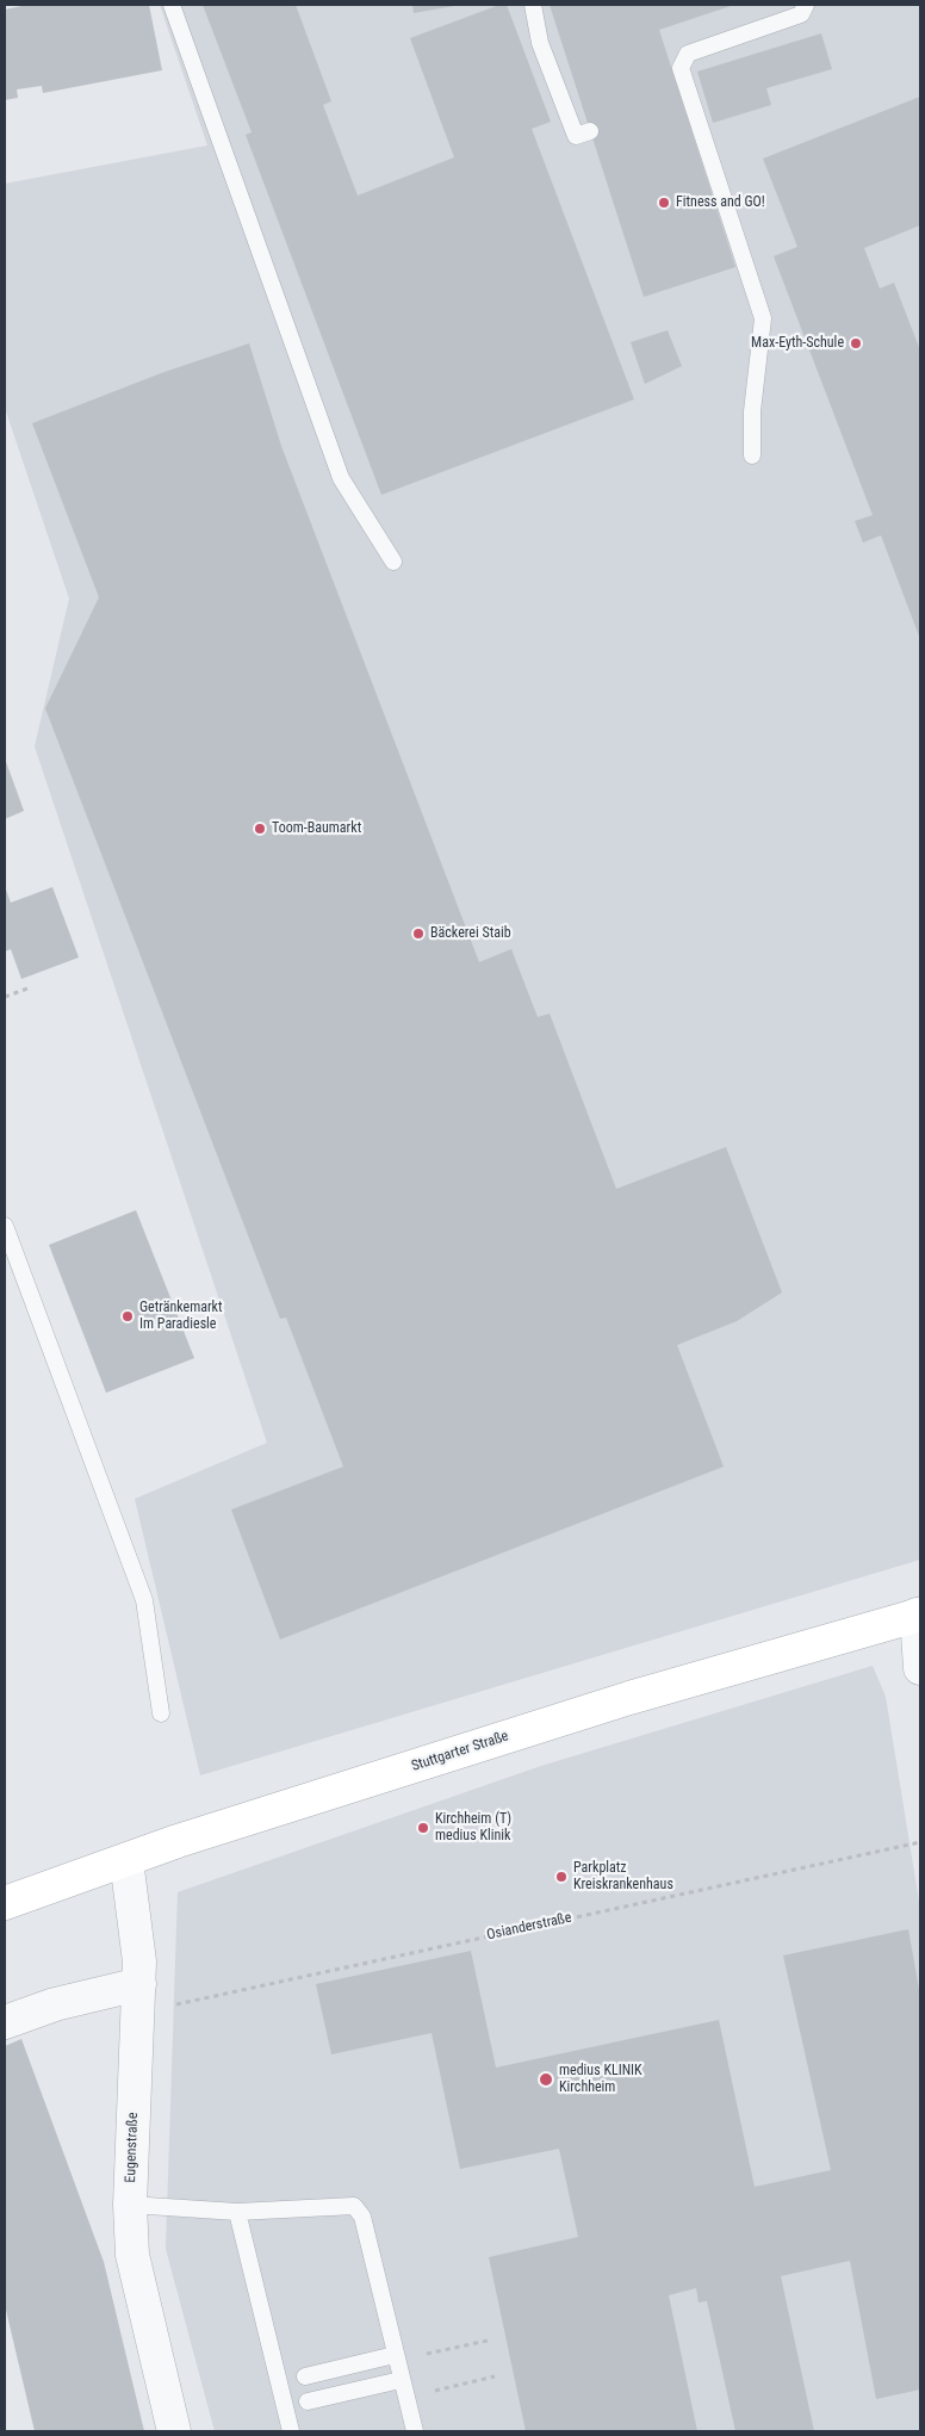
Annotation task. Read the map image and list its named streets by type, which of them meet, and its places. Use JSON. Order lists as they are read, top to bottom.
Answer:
{
  "streets": {
    "main road": ["Stuttgarter Straße"],
    "street": ["Eugenstraße"],
    "path": ["Osianderstraße"]
  },
  "crossings": [
    ["Stuttgarter Straße", "Eugenstraße"],
    ["Osianderstraße", "Eugenstraße"]
  ],
  "places": [
    "Fitness and GO!",
    "Max-Eyth-Schule",
    "Toom-Baumarkt",
    "Bäckerei Staib",
    "Getränkemarkt Im Paradiesle",
    "Kirchheim (T) medius Klinik",
    "Parkplatz Kreiskrankenhaus",
    "medius KLINIK Kirchheim"
  ]
}
